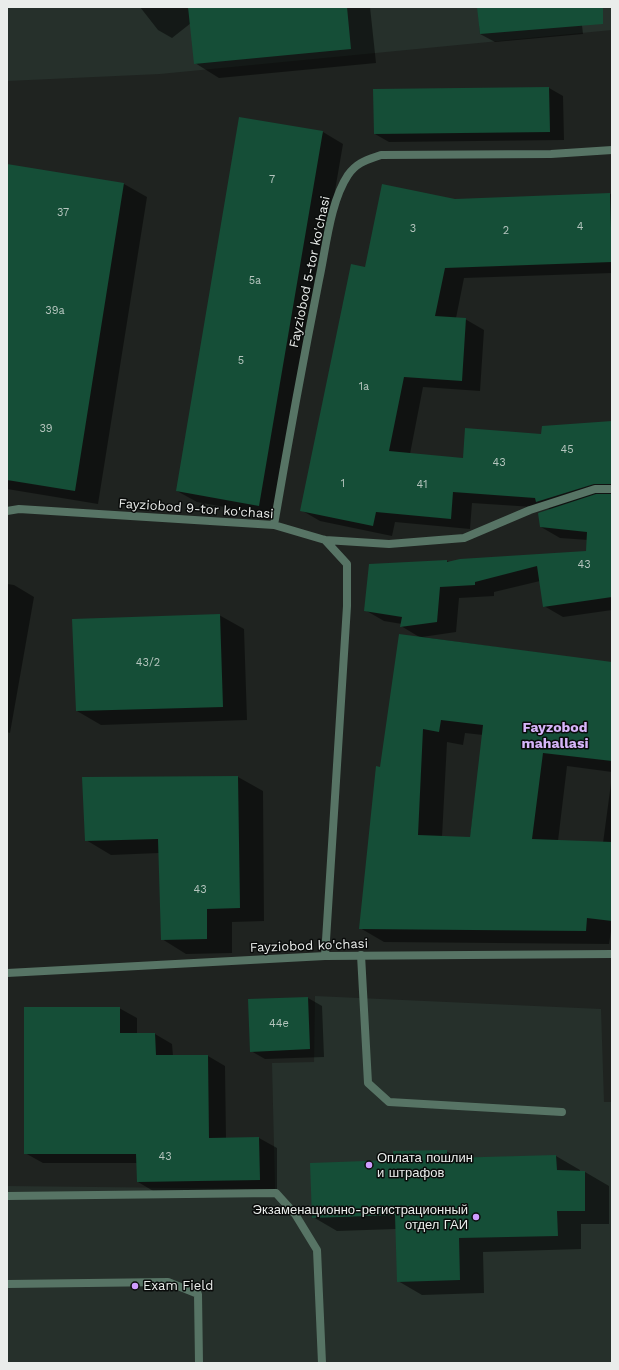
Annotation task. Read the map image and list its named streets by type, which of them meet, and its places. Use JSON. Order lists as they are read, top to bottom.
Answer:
{
  "streets": {
    "street": ["Fayziobod 5-tor ko'chasi", "Fayziobod 9-tor ko'chasi", "Fayziobod ko'chasi"]
  },
  "crossings": [
    ["Fayziobod 5-tor ko'chasi", "Fayziobod 9-tor ko'chasi"]
  ],
  "districts": ["Fayzobod mahallasi"],
  "places": ["Оплата пошлин и штрафов", "Экзаменационно-регистрационный отдел ГАИ", "Exam Field"],
  "house_numbers": [
    "7",
    "37",
    "4",
    "3",
    "2",
    "5a",
    "39a",
    "5",
    "1a",
    "39",
    "45",
    "43",
    "1",
    "41",
    "43",
    "43/2",
    "43",
    "44e",
    "43"
  ]
}
